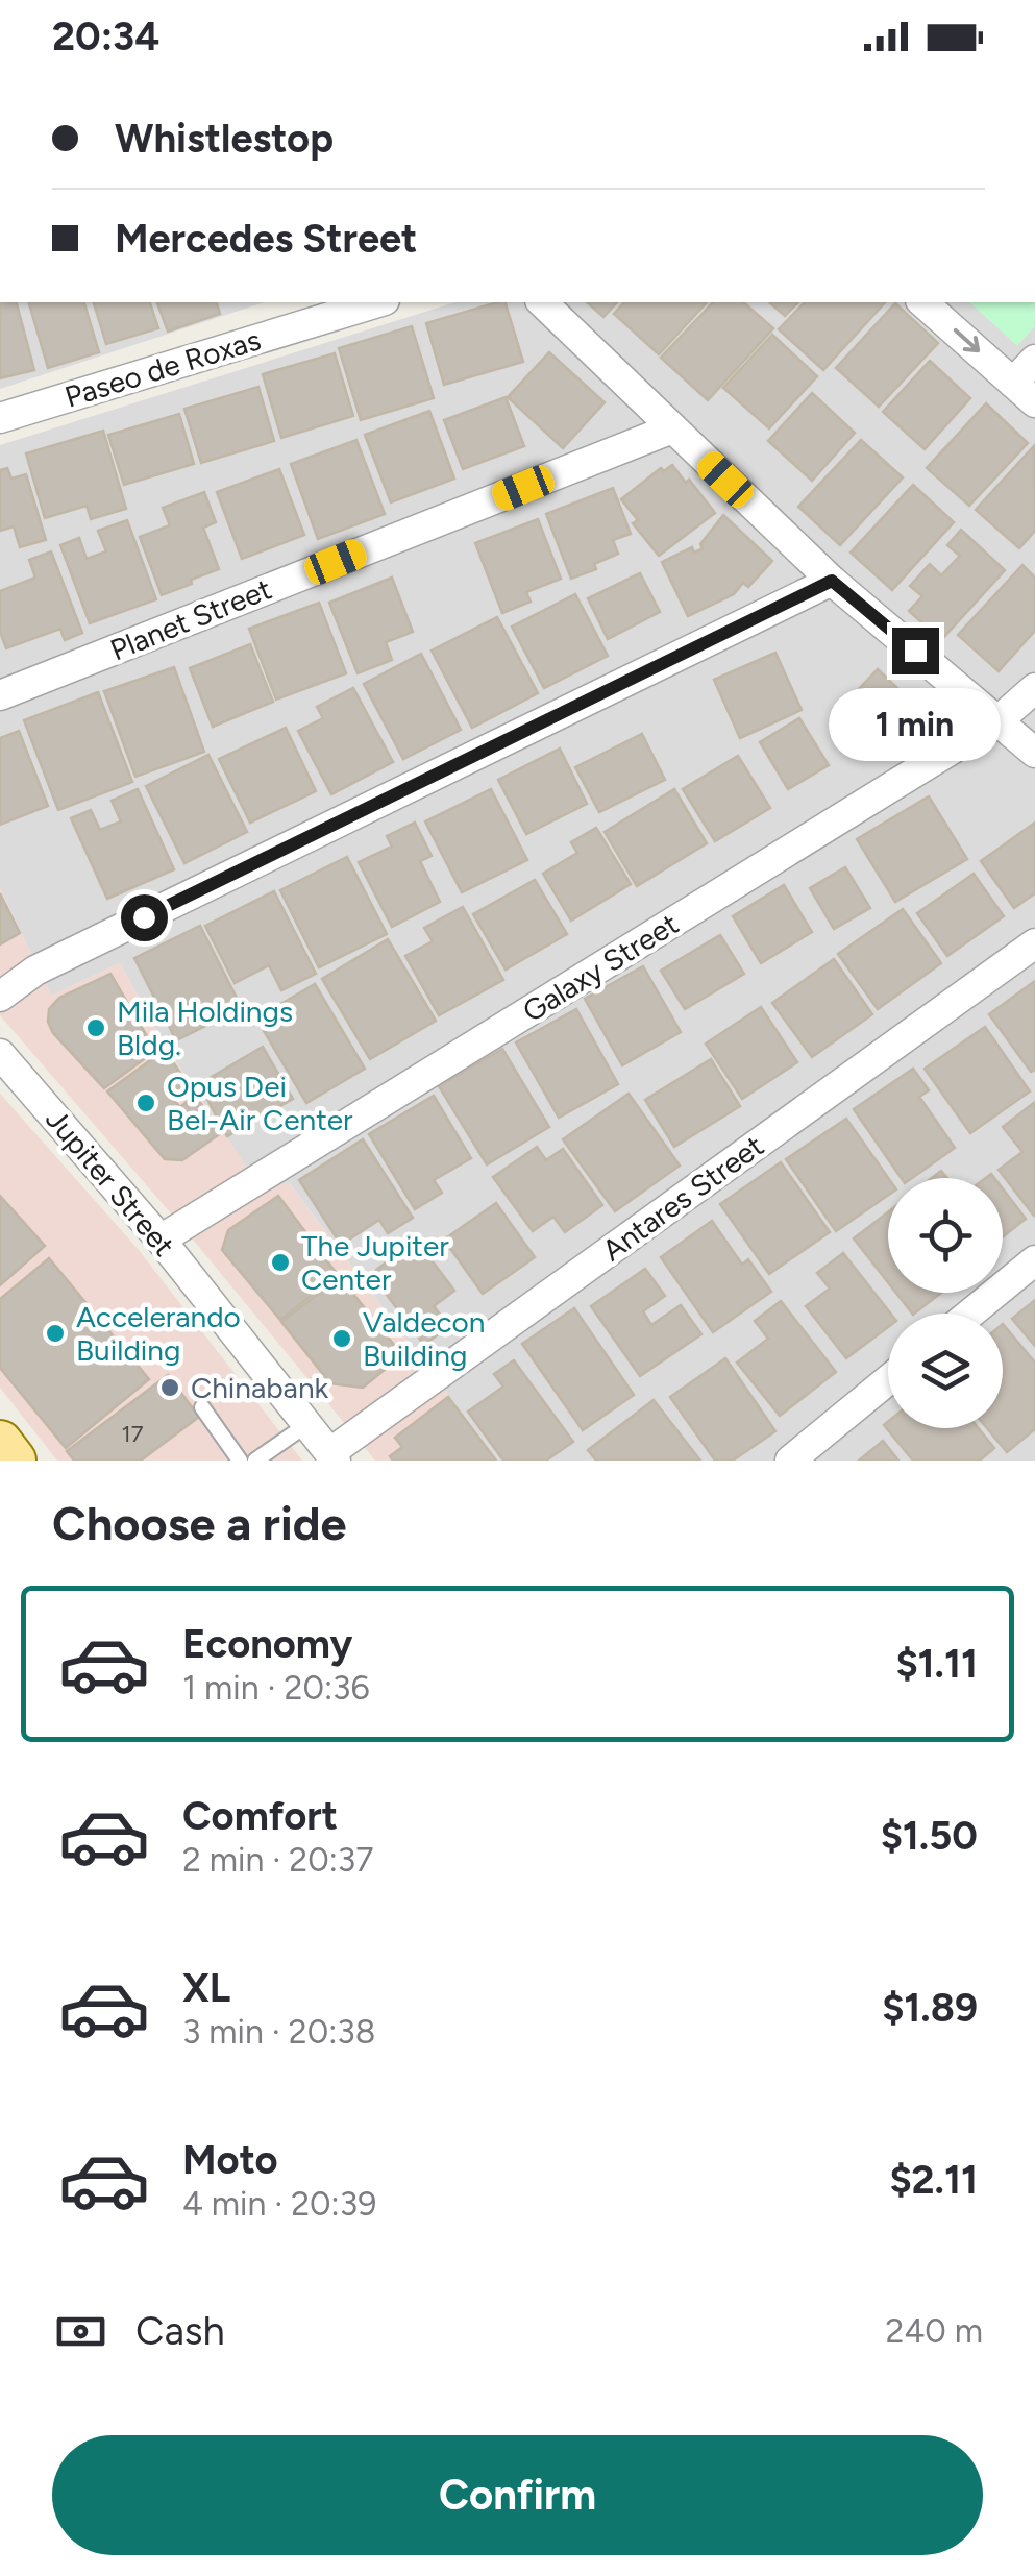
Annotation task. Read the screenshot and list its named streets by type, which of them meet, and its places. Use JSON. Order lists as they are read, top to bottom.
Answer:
{
  "streets": {
    "street": [
      "Paseo de Roxas",
      "Planet Street",
      "Galaxy Street",
      "Jupiter Street",
      "Antares Street"
    ]
  },
  "crossings": [
    ["Galaxy Street", "Jupiter Street"],
    ["Jupiter Street", "Antares Street"]
  ],
  "places": [
    "Mila Holdings Bldg.",
    "Opus Dei Bel-Air Center",
    "The Jupiter Center",
    "Accelerando Building",
    "Valdecon Building",
    "Chinabank"
  ],
  "house_numbers": ["17"],
  "page": {
    "status": "20:34",
    "banner": ["Whistlestop", "Mercedes Street"],
    "bubble": "1 min",
    "heading": "Choose a ride",
    "list": [
      {
        "name": "Economy",
        "note": "1 min · 20:36",
        "value": "$1.11"
      },
      {
        "name": "Comfort",
        "note": "2 min · 20:37",
        "value": "$1.50"
      },
      {
        "name": "XL",
        "note": "3 min · 20:38",
        "value": "$1.89"
      },
      {
        "name": "Moto",
        "note": "4 min · 20:39",
        "value": "$2.11"
      }
    ],
    "pay": ["Cash", "240 m"],
    "buttons": "Confirm"
  }
}
